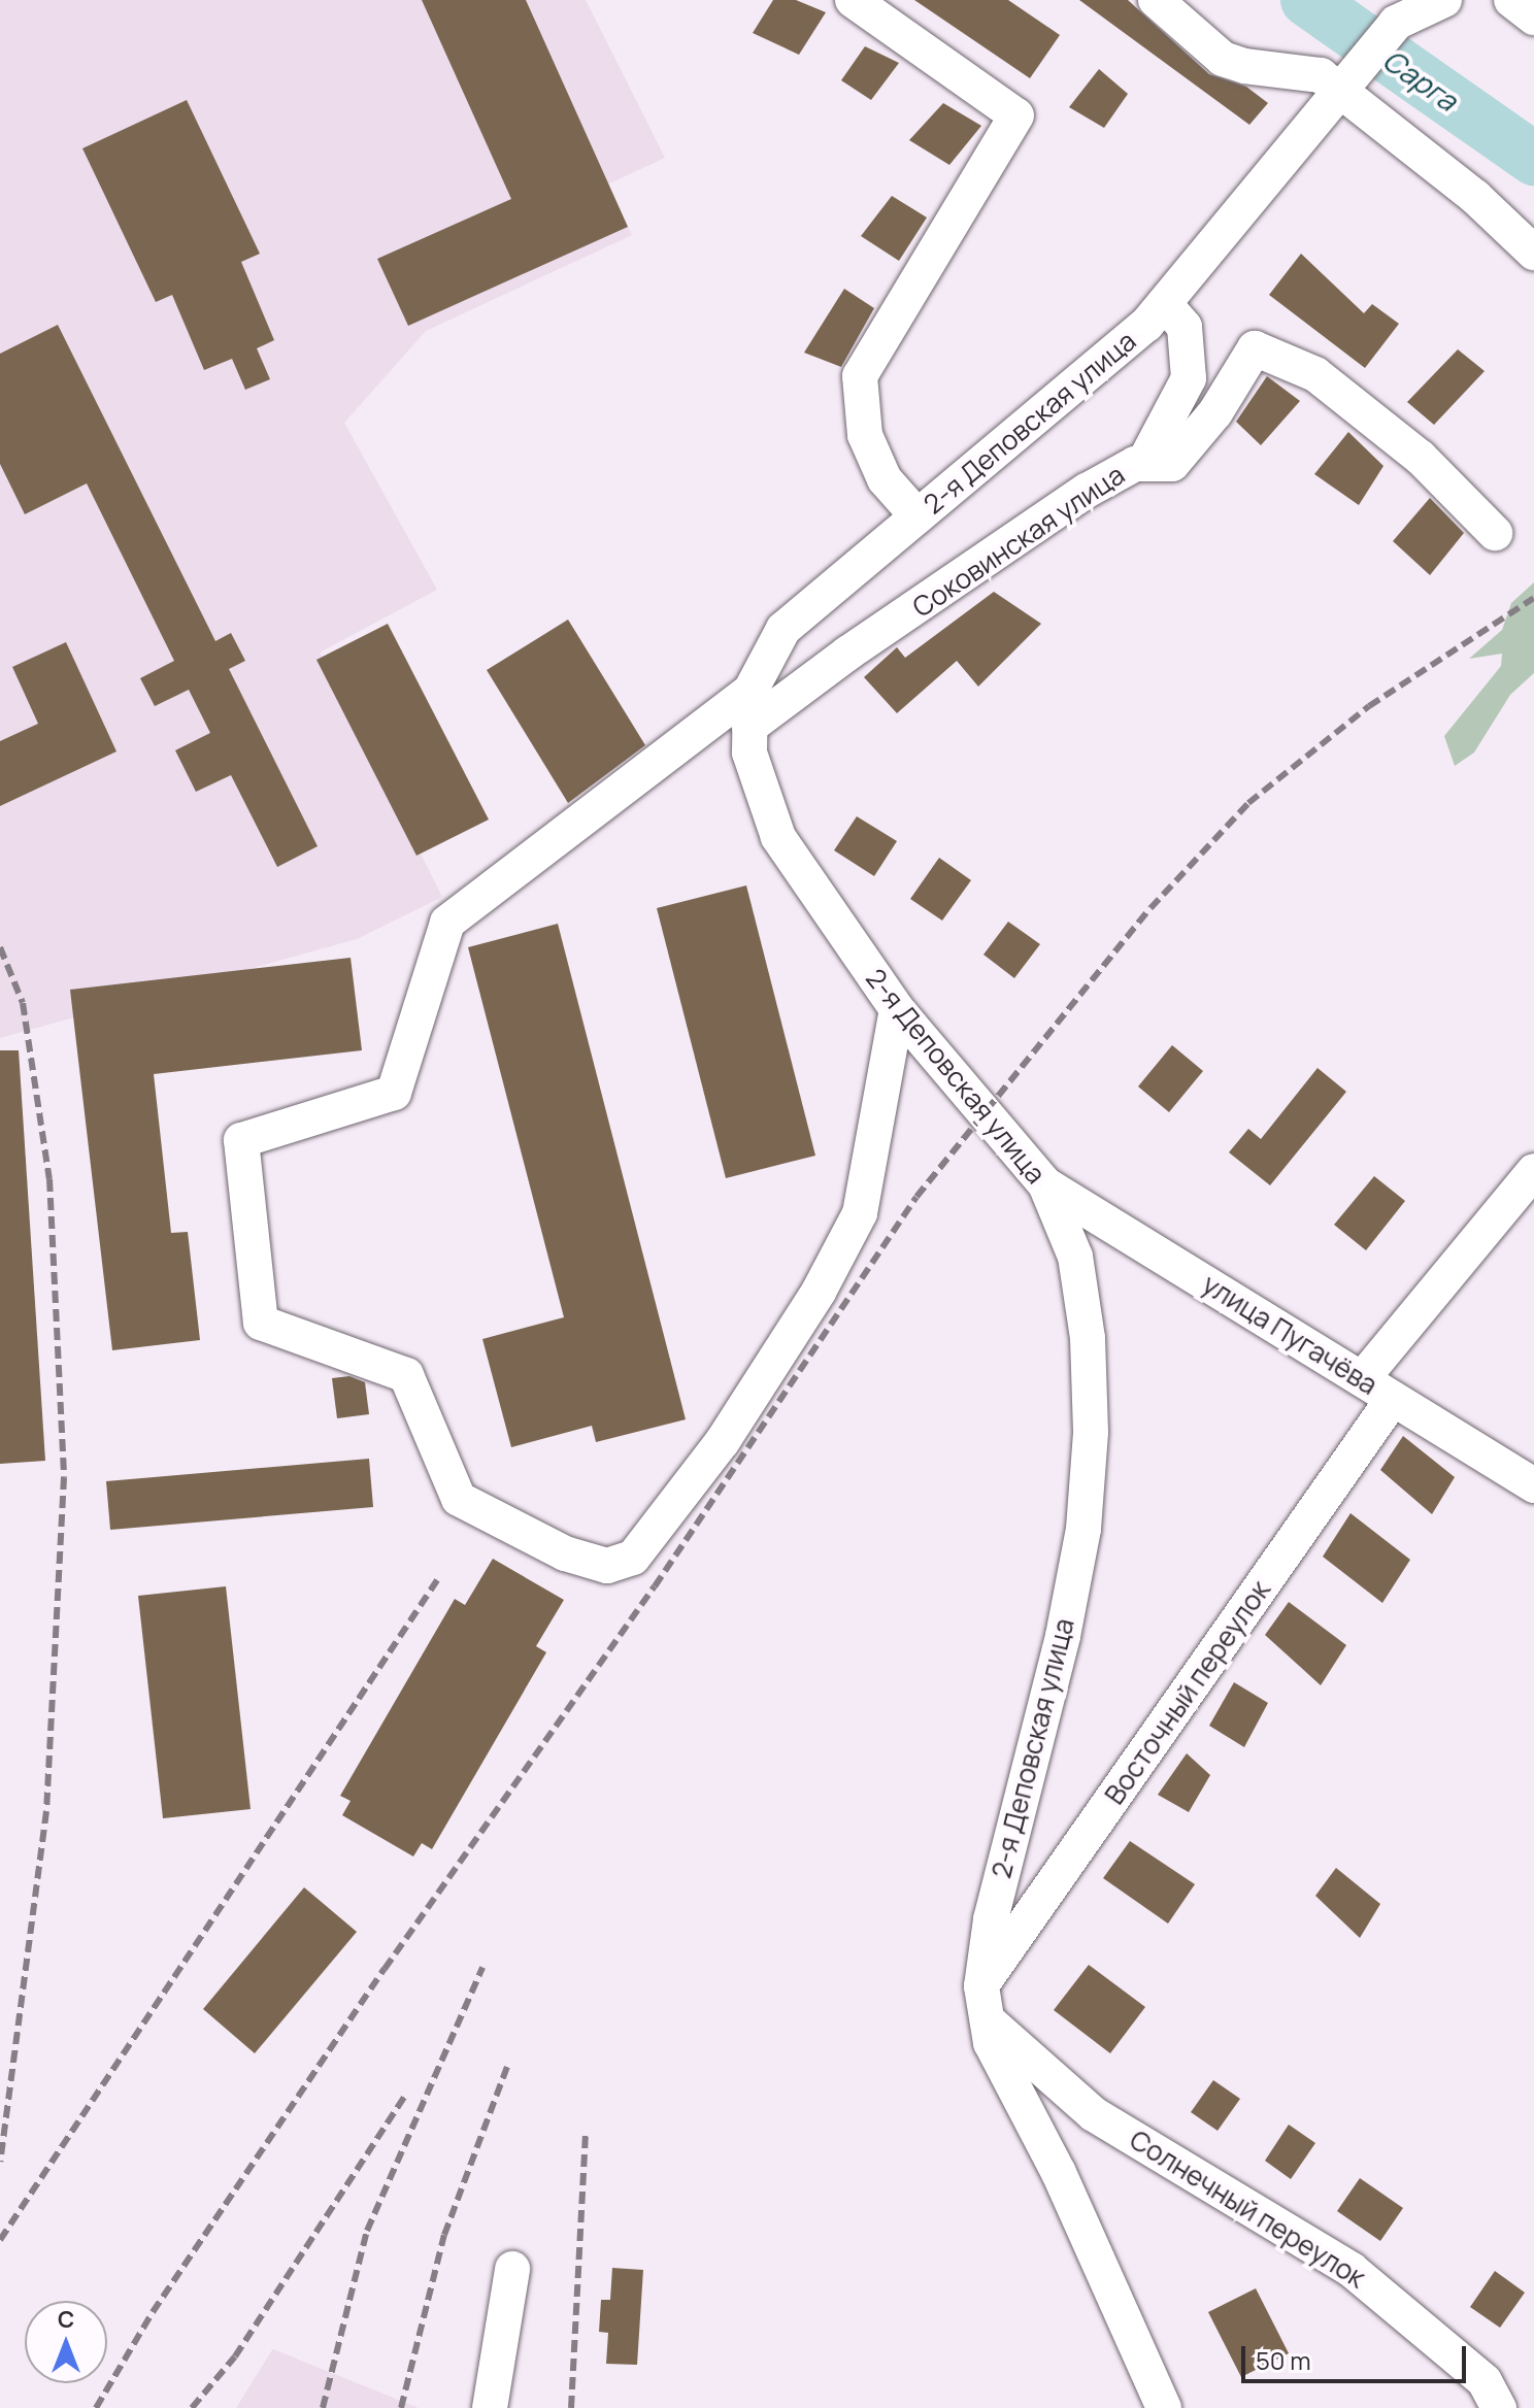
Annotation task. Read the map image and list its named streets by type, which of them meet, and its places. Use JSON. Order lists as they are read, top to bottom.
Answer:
{
  "streets": {
    "street": [
      "2-я Деповская улица",
      "Соковинская улица",
      "улица Пугачёва",
      "Восточный переулок",
      "Солнечный переулок"
    ]
  },
  "crossings": [
    ["2-я Деповская улица", "Соковинская улица"],
    ["2-я Деповская улица", "улица Пугачёва"],
    ["2-я Деповская улица", "Восточный переулок"],
    ["2-я Деповская улица", "Солнечный переулок"],
    ["улица Пугачёва", "Восточный переулок"],
    ["Восточный переулок", "Солнечный переулок"]
  ],
  "water": ["Сарга"],
  "scale_bar": "50 m",
  "north": "top"
}
